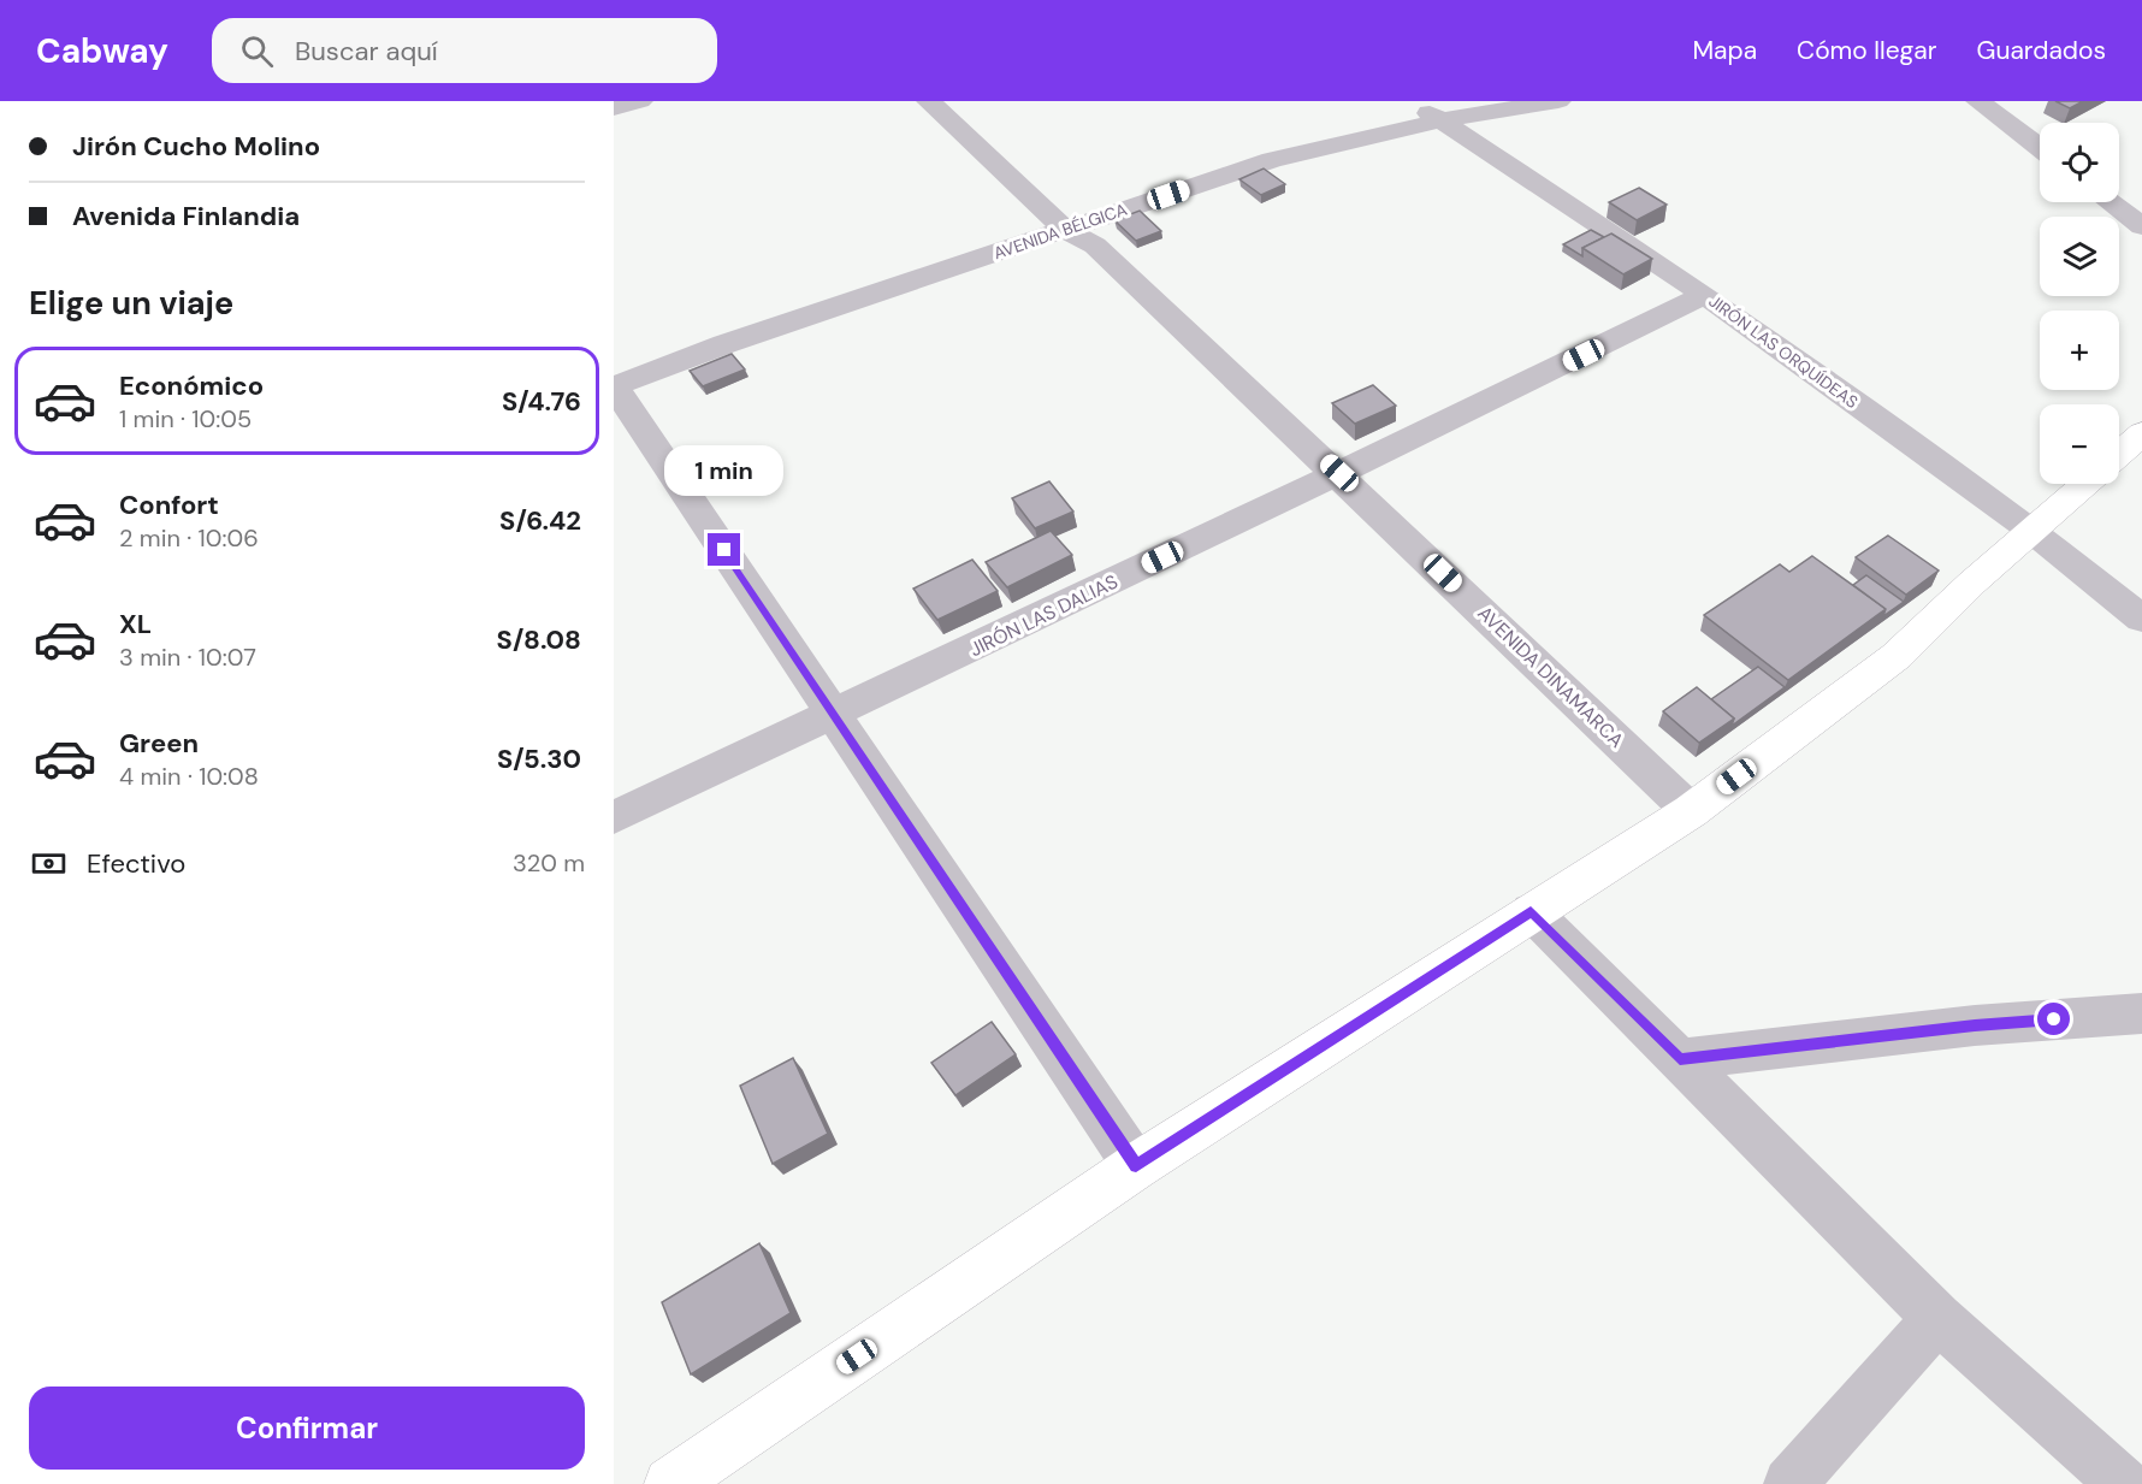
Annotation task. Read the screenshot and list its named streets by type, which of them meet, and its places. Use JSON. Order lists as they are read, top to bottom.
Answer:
{
  "streets": {
    "street": [
      "AVENIDA BÉLGICA",
      "JIRÓN LAS ORQUÍDEAS",
      "JIRÓN LAS DALIAS",
      "AVENIDA DINAMARCA"
    ]
  },
  "crossings": [
    ["AVENIDA BÉLGICA", "JIRÓN LAS ORQUÍDEAS"],
    ["AVENIDA BÉLGICA", "AVENIDA DINAMARCA"],
    ["JIRÓN LAS ORQUÍDEAS", "JIRÓN LAS DALIAS"],
    ["JIRÓN LAS DALIAS", "AVENIDA DINAMARCA"]
  ],
  "page": {
    "header": "Cabway",
    "search": "Buscar aquí",
    "nav": ["Mapa", "Cómo llegar", "Guardados"],
    "banner": ["Jirón Cucho Molino", "Avenida Finlandia"],
    "map_buttons": ["+", "−"],
    "heading": "Elige un viaje",
    "list": [
      {
        "name": "Económico",
        "note": "1 min · 10:05",
        "value": "S/4.76"
      },
      {
        "name": "Confort",
        "note": "2 min · 10:06",
        "value": "S/6.42"
      },
      {
        "name": "XL",
        "note": "3 min · 10:07",
        "value": "S/8.08"
      },
      {
        "name": "Green",
        "note": "4 min · 10:08",
        "value": "S/5.30"
      }
    ],
    "bubble": "1 min",
    "pay": ["Efectivo", "320 m"],
    "buttons": "Confirmar"
  }
}
